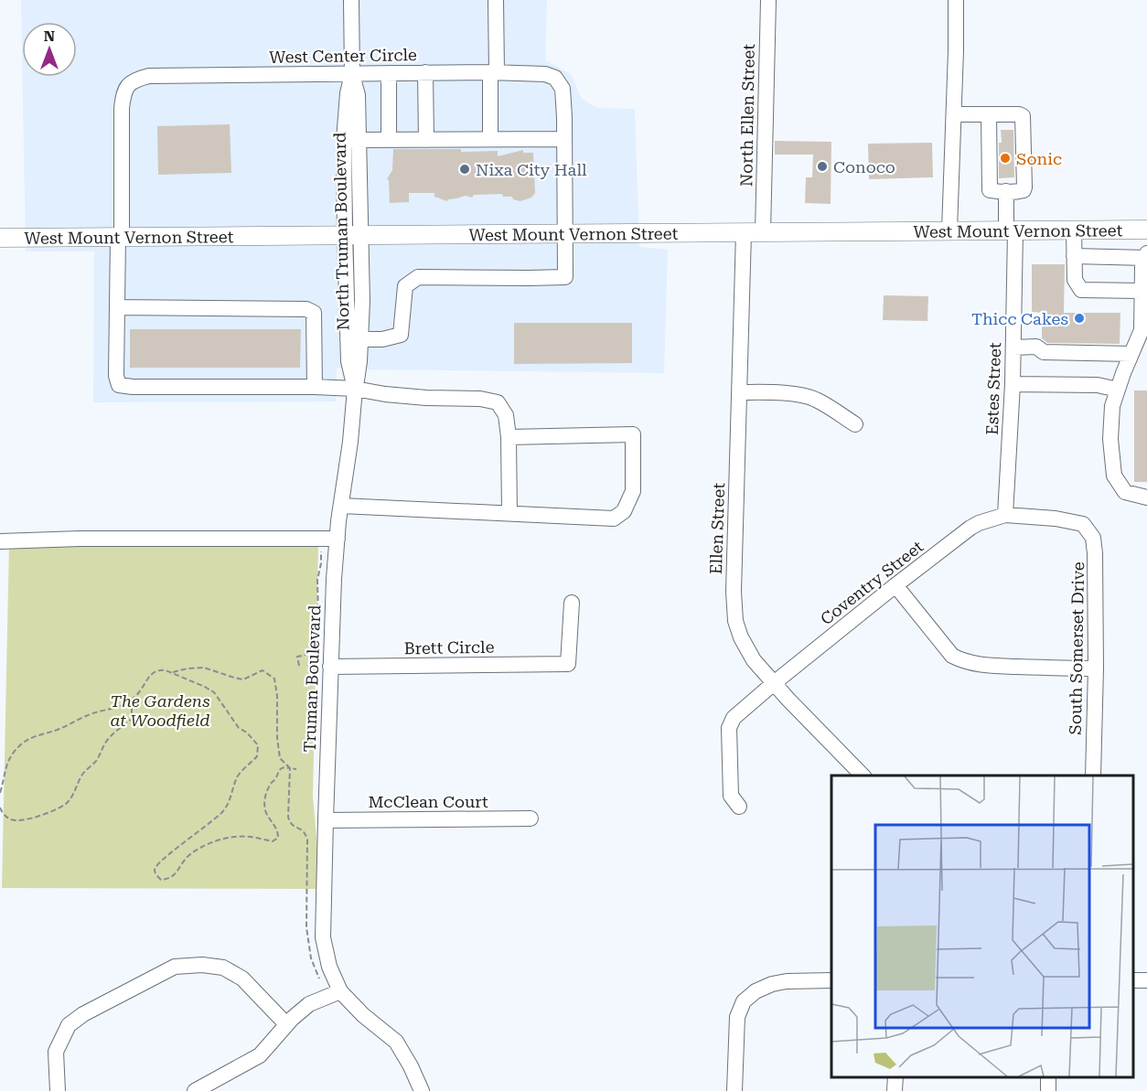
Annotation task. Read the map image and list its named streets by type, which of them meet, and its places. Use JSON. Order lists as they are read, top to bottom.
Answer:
{
  "streets": {
    "main road": ["West Mount Vernon Street"],
    "street": [
      "West Center Circle",
      "North Ellen Street",
      "North Truman Boulevard",
      "Estes Street",
      "Ellen Street",
      "Coventry Street",
      "Brett Circle",
      "South Somerset Drive",
      "Truman Boulevard",
      "McClean Court"
    ]
  },
  "crossings": [
    ["West Center Circle", "West Mount Vernon Street"],
    ["West Center Circle", "North Truman Boulevard"],
    ["West Center Circle", "Truman Boulevard"],
    ["North Ellen Street", "West Mount Vernon Street"],
    ["West Mount Vernon Street", "North Truman Boulevard"],
    ["West Mount Vernon Street", "Estes Street"],
    ["West Mount Vernon Street", "Ellen Street"],
    ["West Mount Vernon Street", "Truman Boulevard"],
    ["North Truman Boulevard", "Truman Boulevard"],
    ["Estes Street", "Coventry Street"],
    ["Ellen Street", "Coventry Street"],
    ["Coventry Street", "South Somerset Drive"],
    ["Brett Circle", "Truman Boulevard"],
    ["Truman Boulevard", "McClean Court"]
  ],
  "parks": ["The Gardens at Woodfield"],
  "places": [
    "Sonic",
    "Conoco",
    "Nixa City Hall",
    "Thicc Cakes"
  ],
  "north": "top"
}
